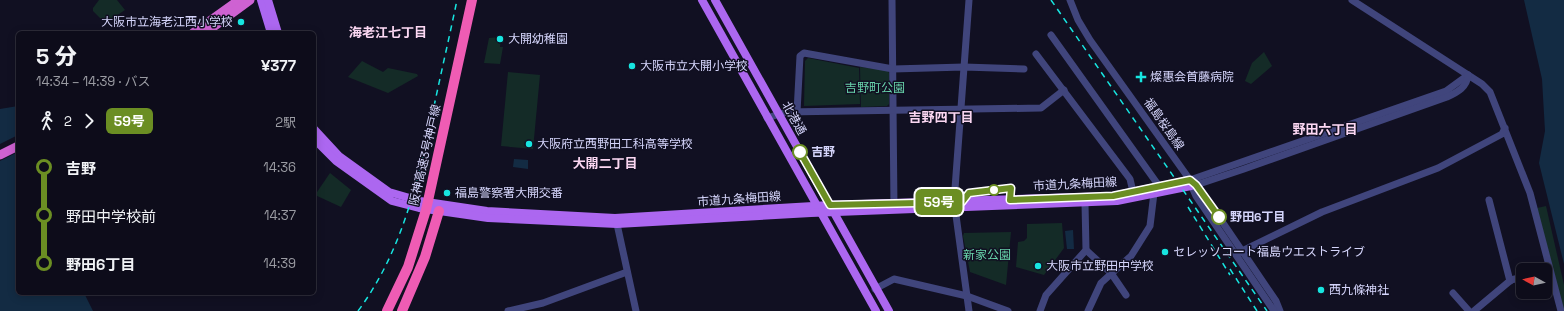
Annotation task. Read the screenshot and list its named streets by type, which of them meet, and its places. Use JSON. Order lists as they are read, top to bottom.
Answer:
{
  "streets": {
    "highway": ["阪神高速3号神戸線"],
    "main road": ["北港通", "市道九条梅田線"],
    "street": ["福島桜島線"]
  },
  "crossings": [
    ["北港通", "市道九条梅田線"],
    ["福島桜島線", "市道九条梅田線"]
  ],
  "districts": [
    "海老江七丁目",
    "吉野四丁目",
    "野田六丁目",
    "大開二丁目"
  ],
  "parks": ["吉野町公園", "新家公園"],
  "places": {
    "other": [
      "大阪市立海老江西小学校",
      "大開幼稚園",
      "大阪市立大開小学校",
      "大阪府立西野田工科高等学校",
      "吉野",
      "福島警察署大開交番",
      "野田6丁目",
      "セレッソコート福島ウエストライブ",
      "大阪市立野田中学校",
      "西九條神社"
    ],
    "health": ["燦惠会首藤病院"]
  },
  "lines": ["bus line 59号"],
  "north": "left",
  "page": {
    "on_map": "59号",
    "heading": ["5 分", "14:34 – 14:39 · バス", "¥377"],
    "legs": ["2", "59号", "2駅"],
    "list": [
      {
        "name": "吉野",
        "value": "14:36"
      },
      {
        "name": "野田中学校前",
        "value": "14:37"
      },
      {
        "name": "野田6丁目",
        "value": "14:39"
      }
    ]
  }
}
